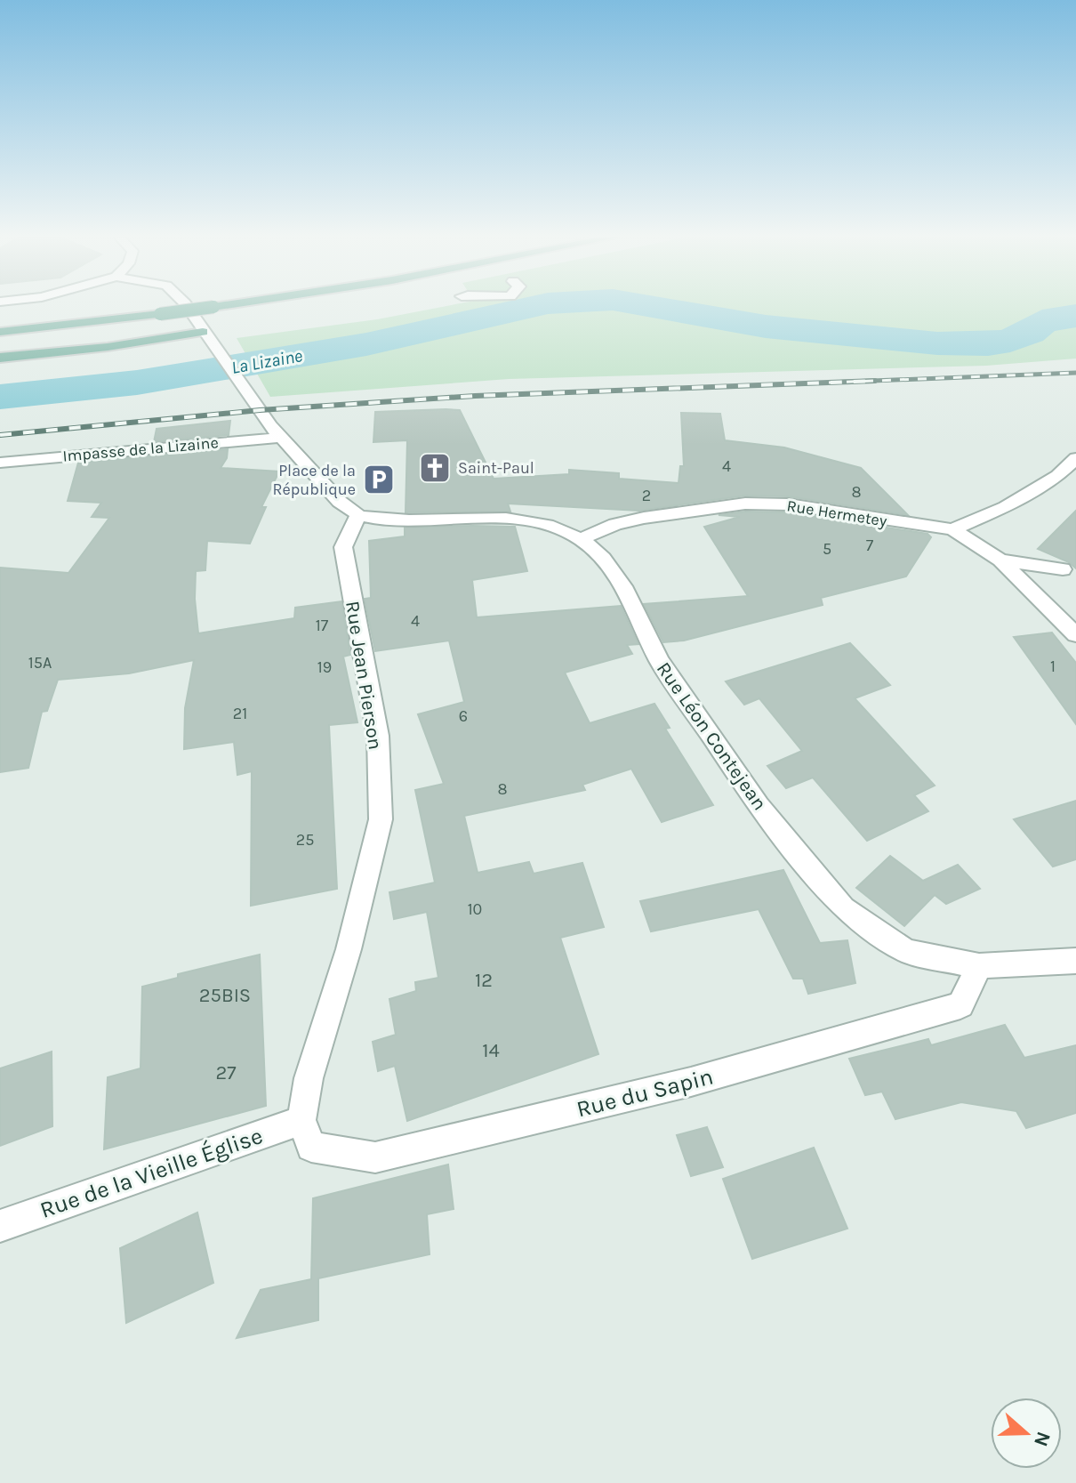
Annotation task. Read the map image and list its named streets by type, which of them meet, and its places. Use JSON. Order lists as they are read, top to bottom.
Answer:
{
  "streets": {
    "street": [
      "Impasse de la Lizaine",
      "Rue Hermetey",
      "Rue Jean Pierson",
      "Rue Léon Contejean",
      "Rue du Sapin",
      "Rue de la Vieille Église"
    ]
  },
  "crossings": [
    ["Rue Hermetey", "Rue Léon Contejean"],
    ["Rue Jean Pierson", "Rue Léon Contejean"],
    ["Rue Jean Pierson", "Rue du Sapin"],
    ["Rue Jean Pierson", "Rue de la Vieille Église"],
    ["Rue Léon Contejean", "Rue du Sapin"],
    ["Rue du Sapin", "Rue de la Vieille Église"]
  ],
  "water": ["La Lizaine"],
  "places": {
    "church": ["Saint-Paul"],
    "parking": ["Place de la République"]
  },
  "house_numbers": [
    "4",
    "8",
    "2",
    "7",
    "5",
    "4",
    "17",
    "15A",
    "1",
    "19",
    "21",
    "6",
    "8",
    "25",
    "10",
    "12",
    "25BIS",
    "14",
    "27"
  ],
  "north": "right"
}
